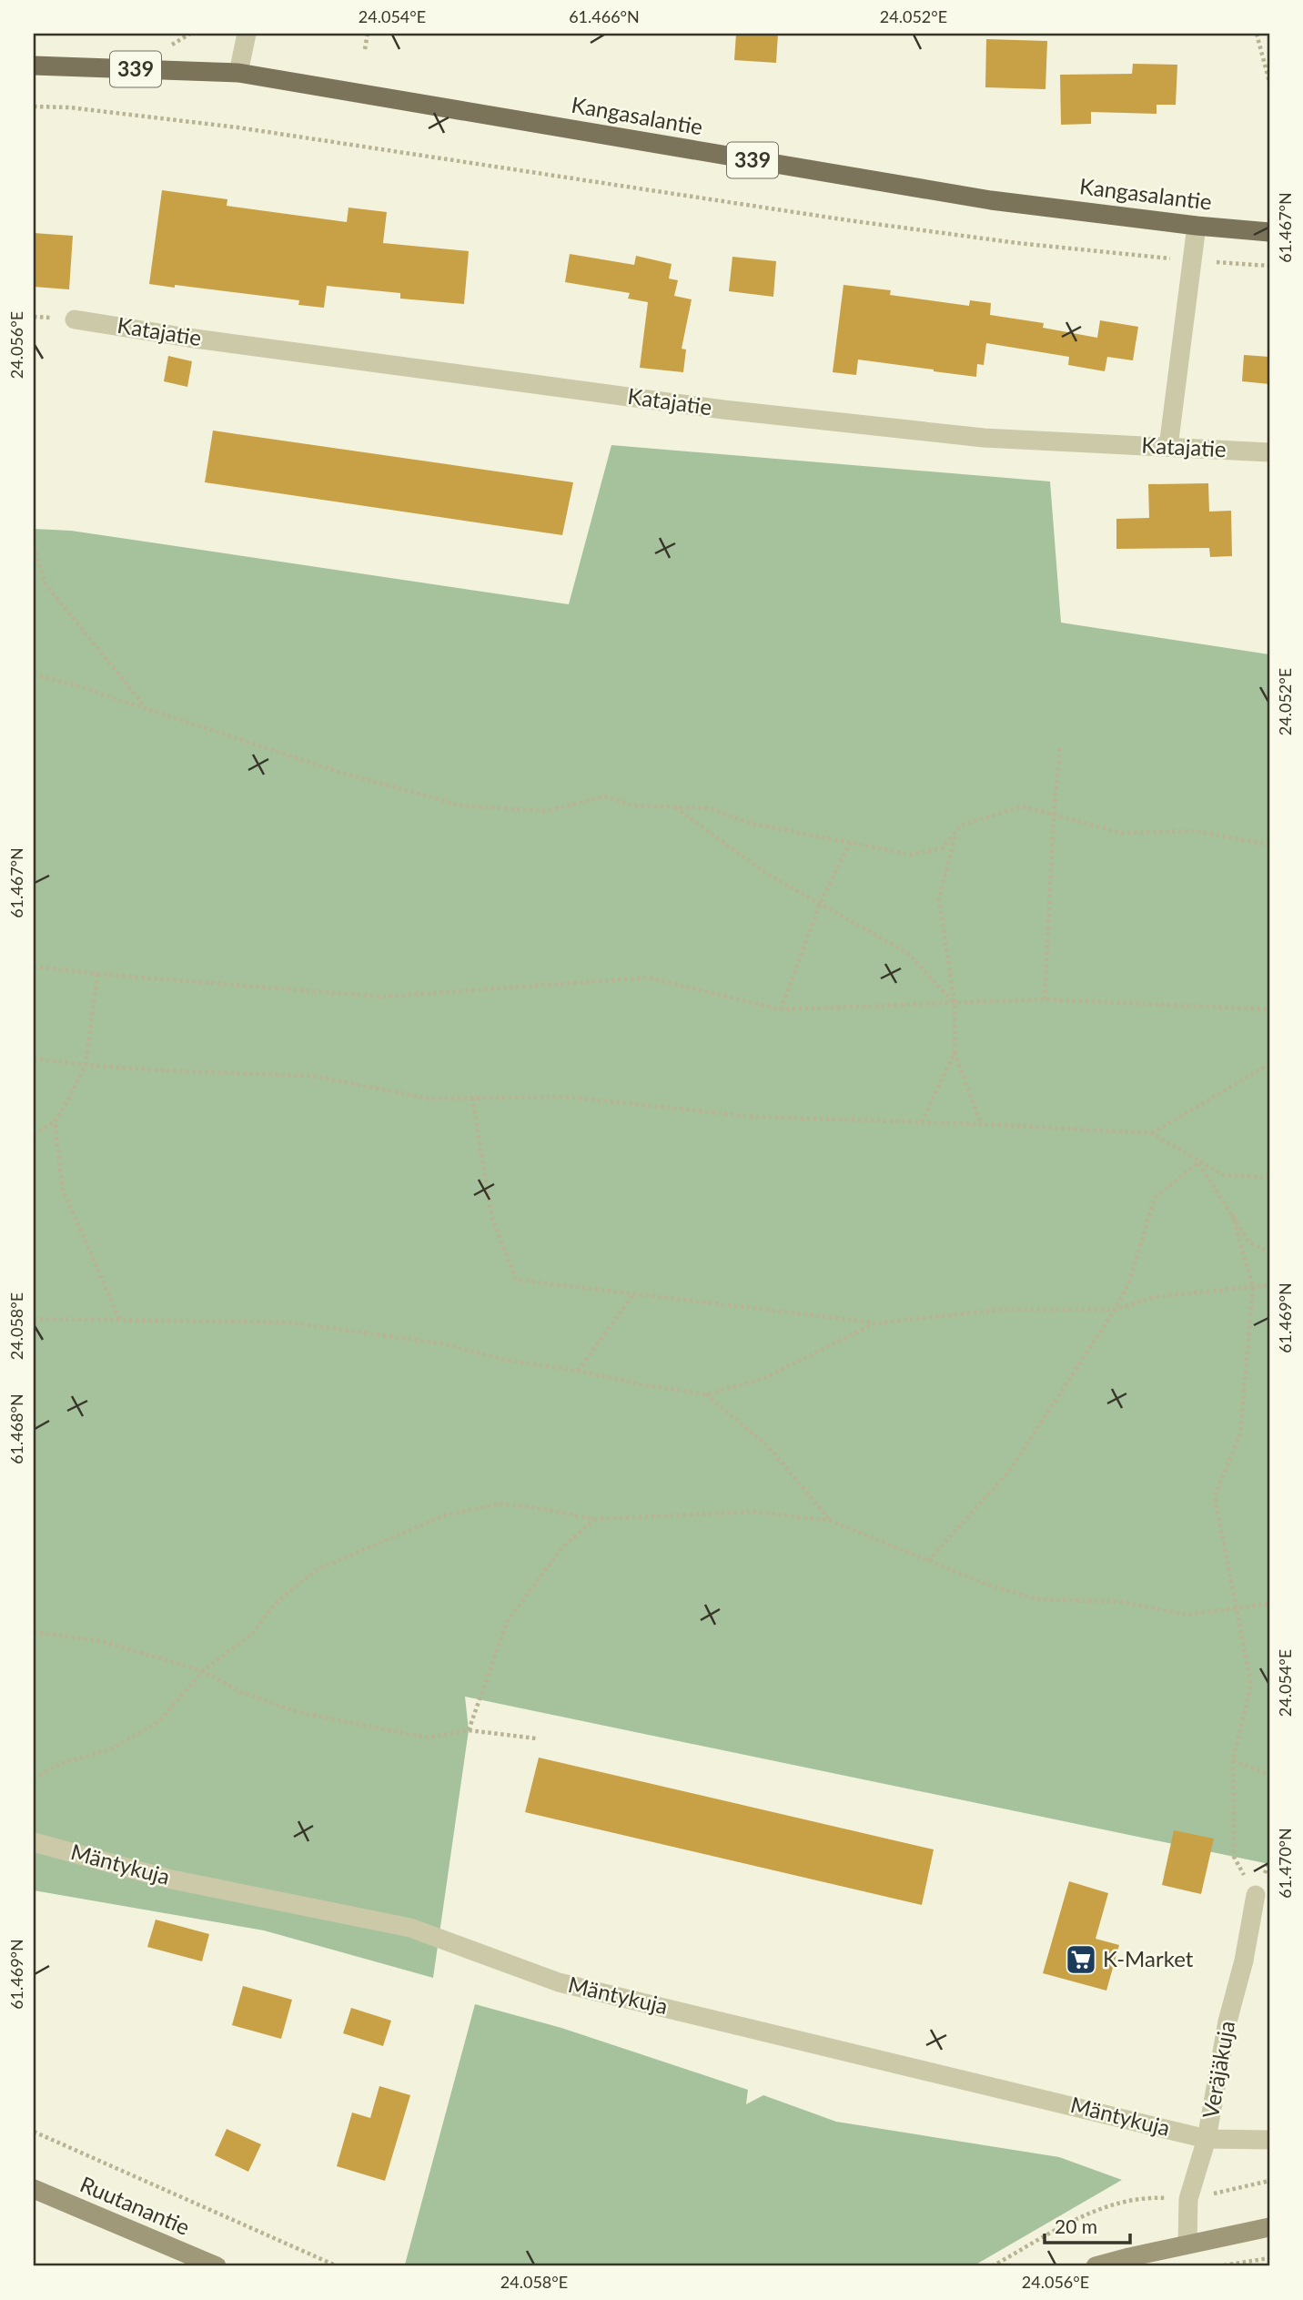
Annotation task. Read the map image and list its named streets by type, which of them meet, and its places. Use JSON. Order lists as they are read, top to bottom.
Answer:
{
  "streets": {
    "main road": ["339", "Kangasalantie", "Ruutanantie"],
    "street": ["Katajatie", "Mäntykuja", "Veräjäkuja"]
  },
  "crossings": [
    ["Mäntykuja", "Veräjäkuja"]
  ],
  "places": {
    "supermarket": ["K-Market"]
  },
  "scale_bar": "20 m",
  "coordinates": [
    "24.054°E",
    "61.466°N",
    "24.052°E",
    "61.467°N",
    "24.056°E",
    "61.469°N",
    "24.058°E",
    "61.468°N",
    "61.470°N"
  ]
}
